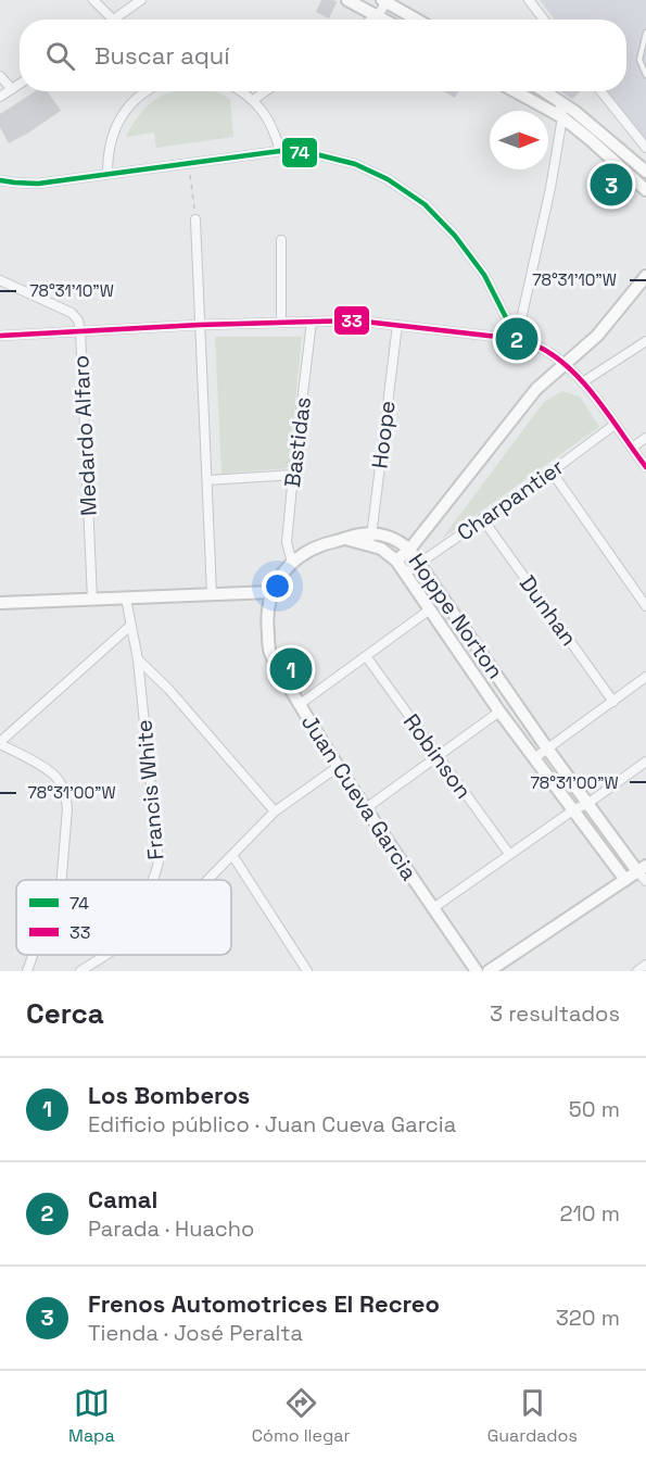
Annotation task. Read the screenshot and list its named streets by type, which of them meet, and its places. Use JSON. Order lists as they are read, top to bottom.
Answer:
{
  "streets": {
    "street": [
      "Hoope",
      "Medardo Alfaro",
      "Bastidas",
      "Charpantier",
      "Dunhan",
      "Hoppe Norton",
      "Robinson",
      "Francis White",
      "Juan Cueva Garcia"
    ]
  },
  "crossings": [
    ["Hoope", "Hoppe Norton"],
    ["Bastidas", "Juan Cueva Garcia"],
    ["Charpantier", "Dunhan"],
    ["Charpantier", "Hoppe Norton"],
    ["Hoppe Norton", "Juan Cueva Garcia"]
  ],
  "lines": ["transit line 74", "transit line 33"],
  "legend": ["74", "33"],
  "north": "right",
  "page": {
    "search": "Buscar aquí",
    "pins": ["3", "2", "1"],
    "heading": ["Cerca", "3 resultados"],
    "list": [
      {
        "mark": "1",
        "name": "Los Bomberos",
        "note": "Edificio público · Juan Cueva Garcia",
        "value": "50 m"
      },
      {
        "mark": "2",
        "name": "Camal",
        "note": "Parada · Huacho",
        "value": "210 m"
      },
      {
        "mark": "3",
        "name": "Frenos Automotrices El Recreo",
        "note": "Tienda · José Peralta",
        "value": "320 m"
      }
    ],
    "nav": ["Mapa", "Cómo llegar", "Guardados"]
  },
  "coordinates": ["78°31'10\"W", "78°31'00\"W"]
}
